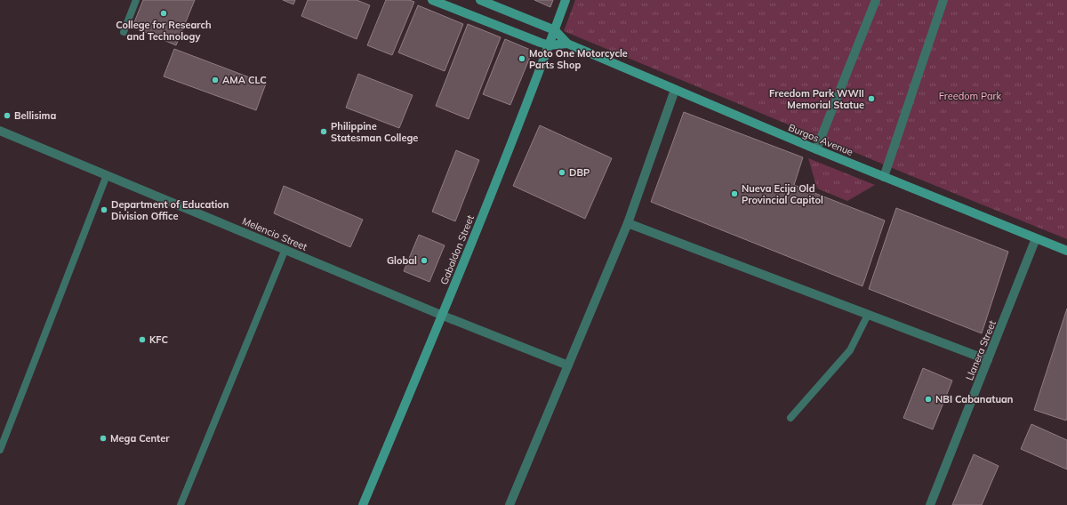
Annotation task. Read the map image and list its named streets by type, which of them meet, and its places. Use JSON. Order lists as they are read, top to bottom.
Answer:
{
  "streets": {
    "street": [
      "Burgos Avenue",
      "Melencio Street",
      "Gabaldon Street",
      "Llanera Street"
    ]
  },
  "crossings": [
    ["Burgos Avenue", "Gabaldon Street"],
    ["Melencio Street", "Gabaldon Street"]
  ],
  "parks": ["Freedom Park"],
  "places": [
    "College for Research and Technology",
    "Moto One Motorcycle Parts Shop",
    "AMA CLC",
    "Freedom Park WWII Memorial Statue",
    "Bellisima",
    "Philippine Statesman College",
    "DBP",
    "Nueva Ecija Old Provincial Capitol",
    "Department of Education Division Office",
    "Global",
    "KFC",
    "NBI Cabanatuan",
    "Mega Center"
  ]
}
